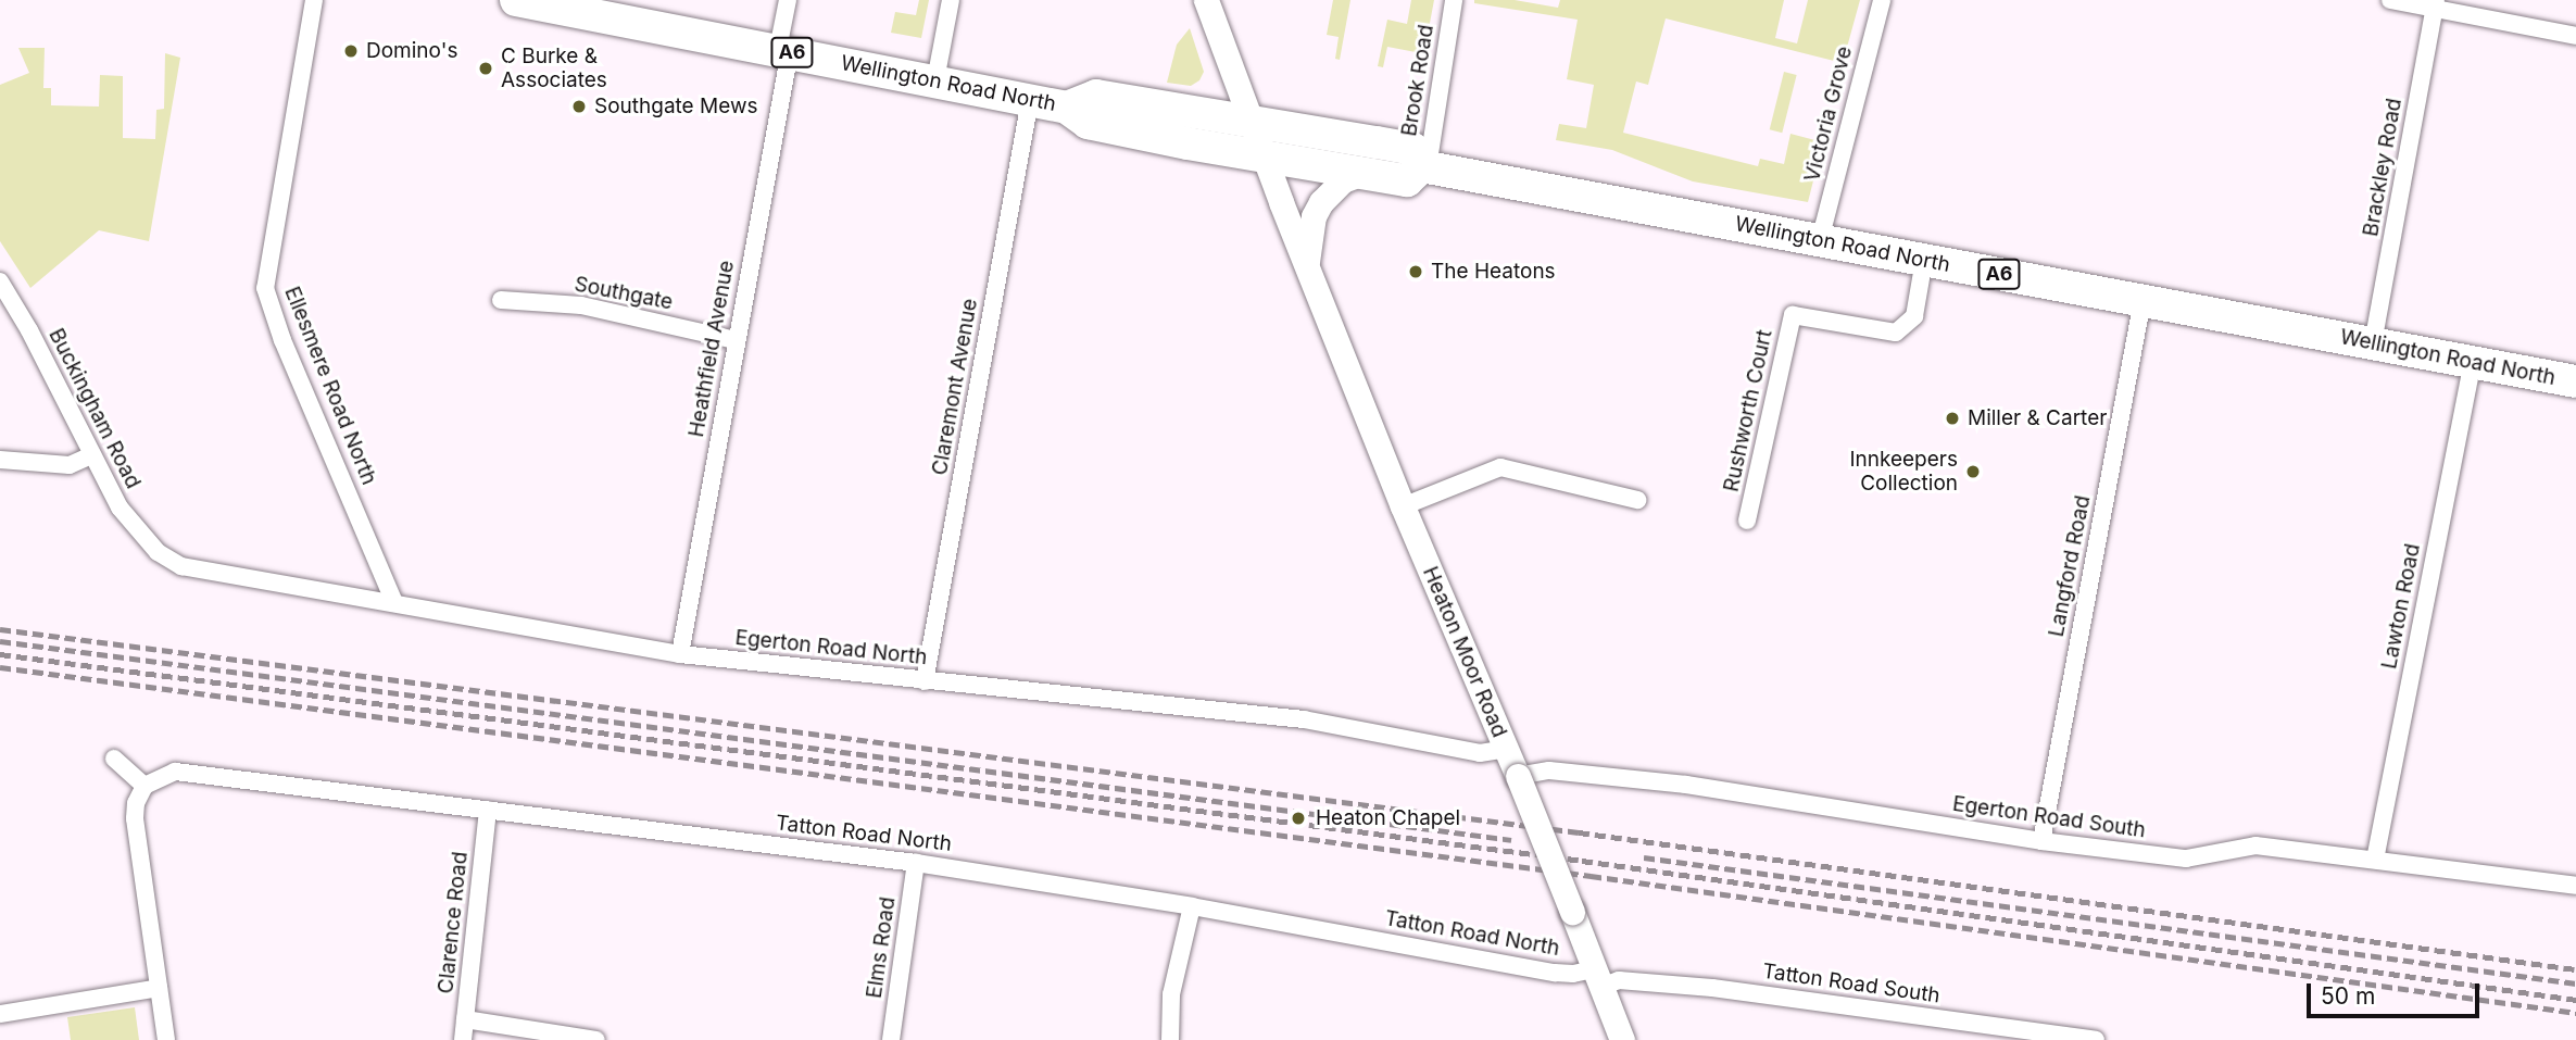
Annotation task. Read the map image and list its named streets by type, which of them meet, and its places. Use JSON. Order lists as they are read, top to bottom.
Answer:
{
  "streets": {
    "highway": ["A6", "Wellington Road North"],
    "main road": ["Heaton Moor Road"],
    "street": [
      "Brook Road",
      "Victoria Grove",
      "Brackley Road",
      "Southgate",
      "Heathfield Avenue",
      "Ellesmere Road North",
      "Claremont Avenue",
      "Buckingham Road",
      "Rushworth Court",
      "Langford Road",
      "Lawton Road",
      "Egerton Road North",
      "Egerton Road South",
      "Tatton Road North",
      "Clarence Road",
      "Elms Road",
      "Tatton Road South"
    ]
  },
  "crossings": [
    ["Brook Road", "Wellington Road North"],
    ["Wellington Road North", "Victoria Grove"],
    ["Wellington Road North", "Brackley Road"],
    ["Wellington Road North", "Heathfield Avenue"],
    ["Wellington Road North", "Claremont Avenue"],
    ["Wellington Road North", "Rushworth Court"],
    ["Wellington Road North", "Langford Road"],
    ["Wellington Road North", "Lawton Road"],
    ["Wellington Road North", "Heaton Moor Road"],
    ["Southgate", "Heathfield Avenue"],
    ["Heathfield Avenue", "Egerton Road North"],
    ["Ellesmere Road North", "Egerton Road North"],
    ["Claremont Avenue", "Egerton Road North"],
    ["Buckingham Road", "Egerton Road North"],
    ["Langford Road", "Egerton Road South"],
    ["Lawton Road", "Egerton Road South"],
    ["Egerton Road North", "Heaton Moor Road"],
    ["Heaton Moor Road", "Egerton Road South"],
    ["Heaton Moor Road", "Tatton Road North"],
    ["Heaton Moor Road", "Tatton Road South"],
    ["Tatton Road North", "Clarence Road"],
    ["Tatton Road North", "Elms Road"],
    ["Tatton Road North", "Tatton Road South"]
  ],
  "places": [
    "Domino's",
    "C Burke & Associates",
    "Southgate Mews",
    "The Heatons",
    "Miller & Carter",
    "Innkeepers Collection",
    "Heaton Chapel"
  ],
  "scale_bar": "50 m"
}
